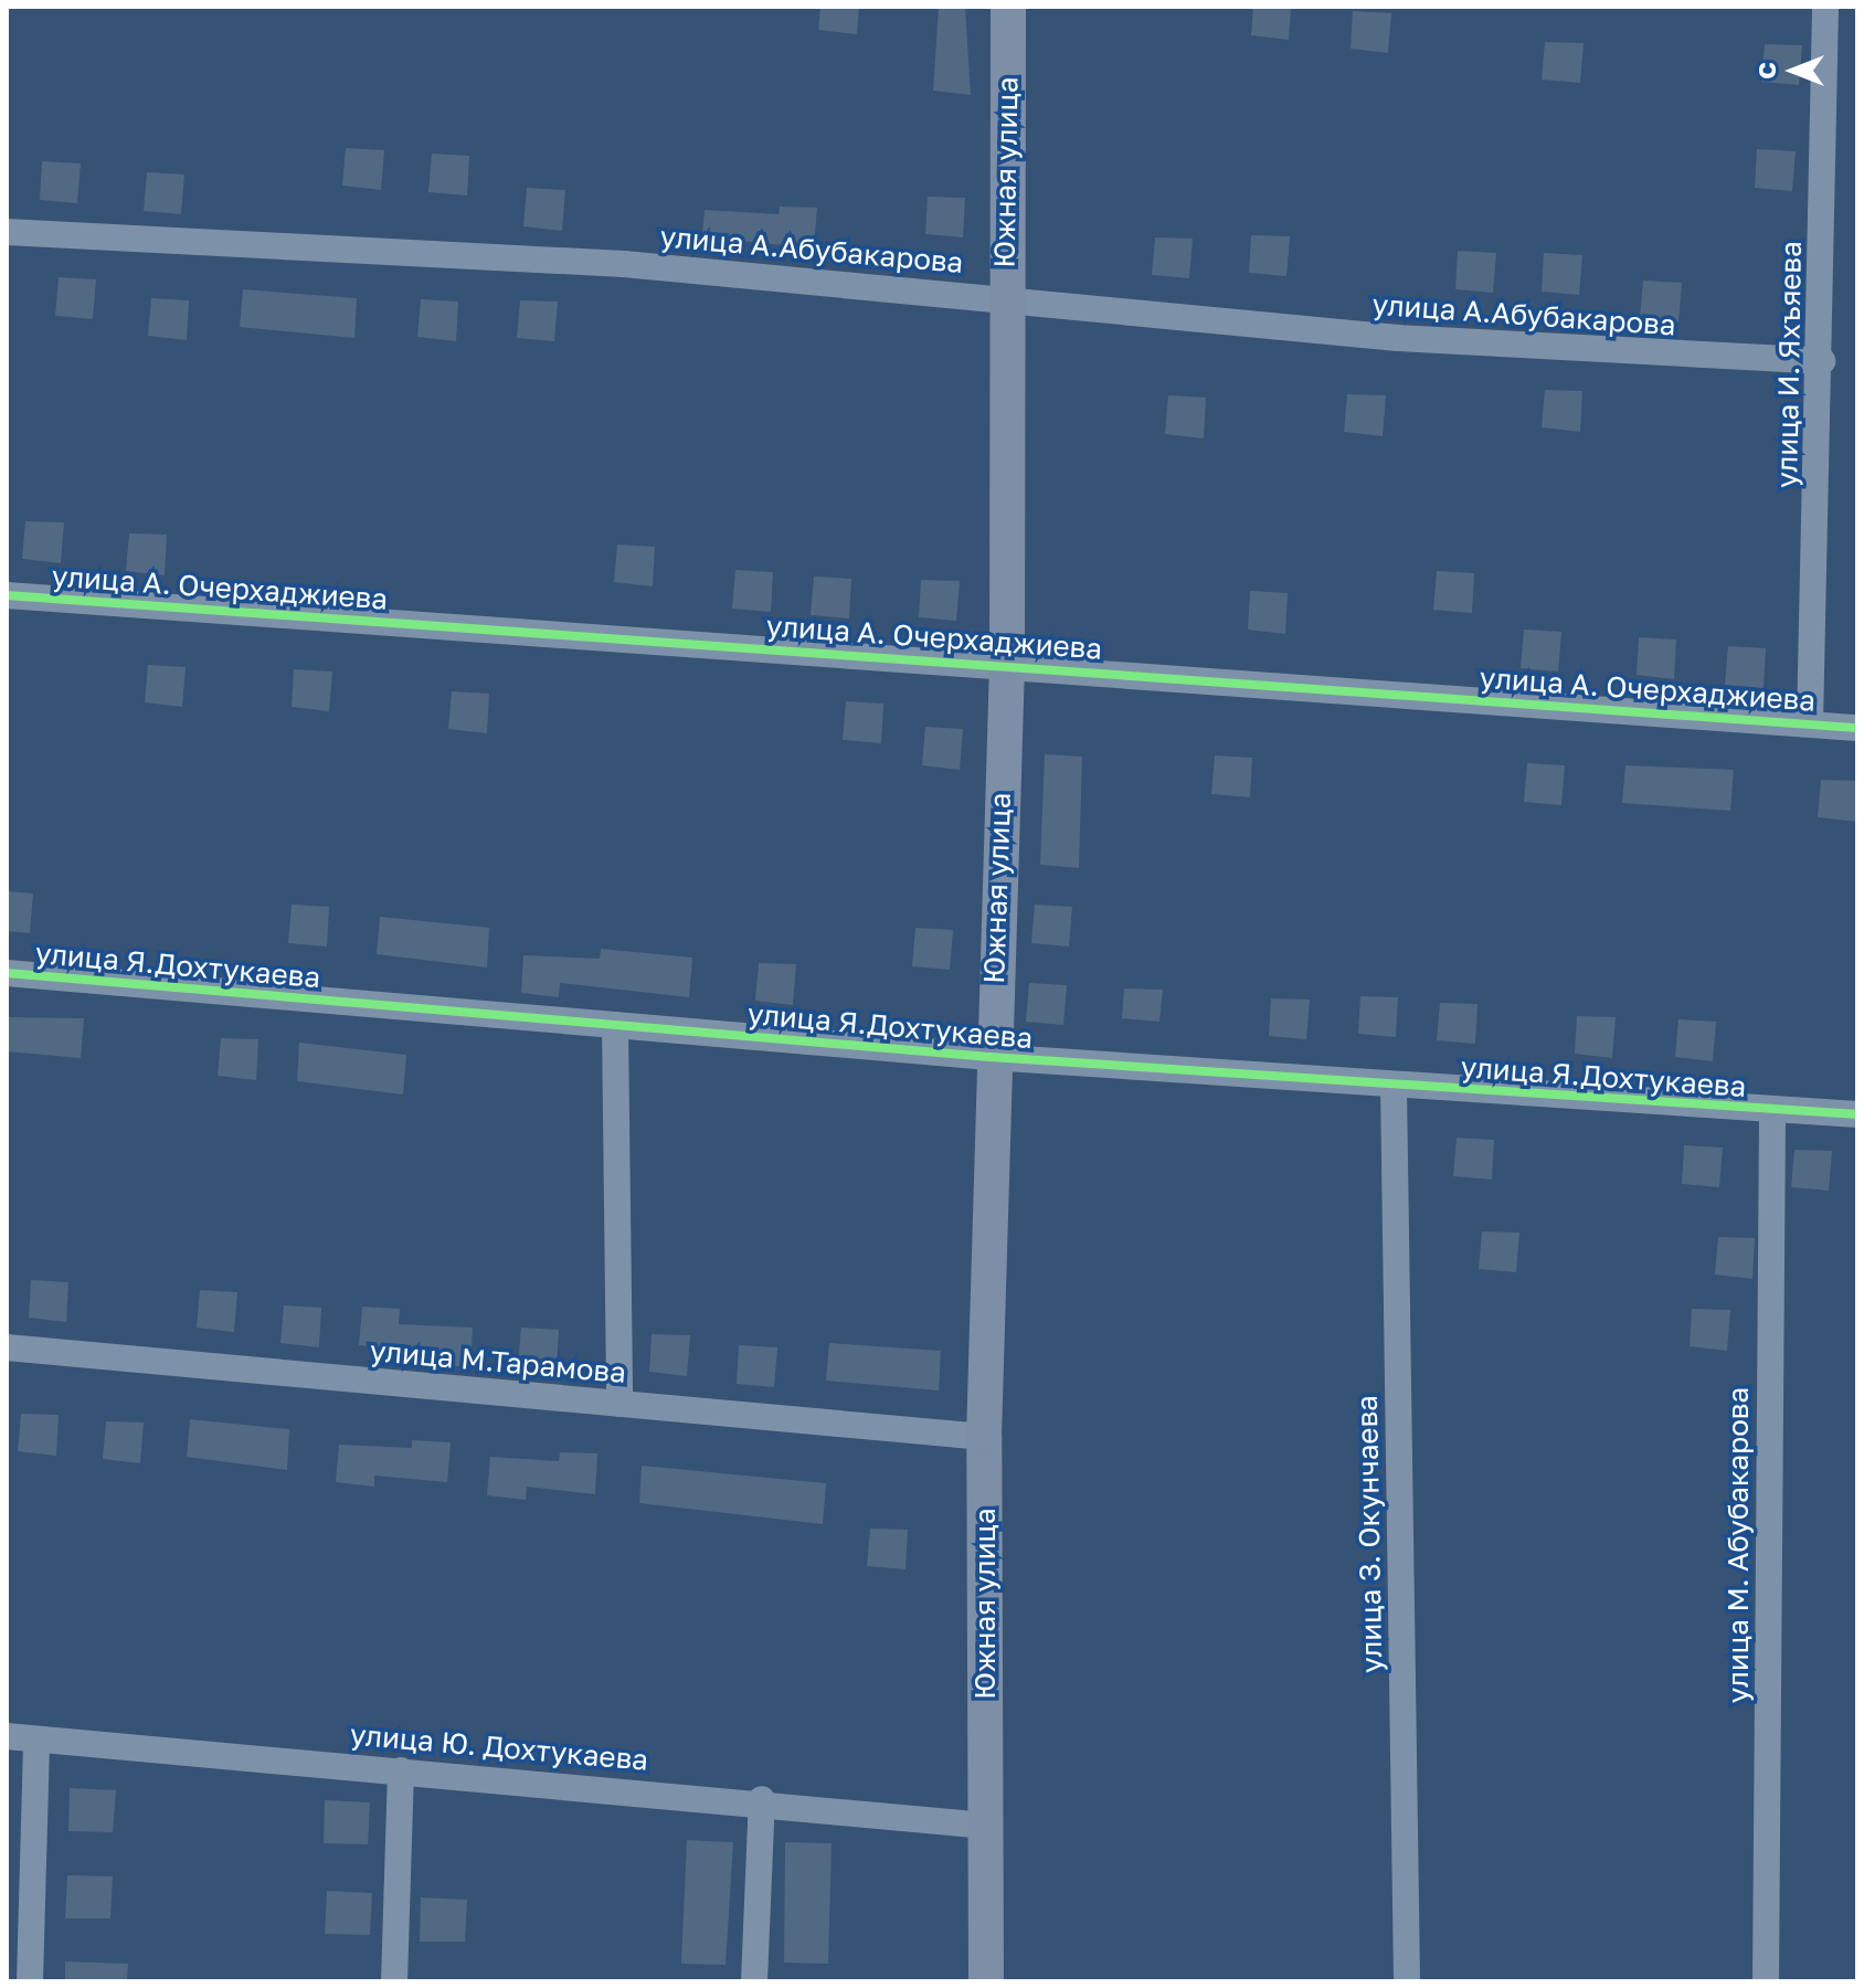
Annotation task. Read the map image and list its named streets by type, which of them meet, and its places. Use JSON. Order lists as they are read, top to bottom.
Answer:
{
  "streets": {
    "main road": ["Южная улица"],
    "street": [
      "улица А.Абубакарова",
      "улица И. Яхъяева",
      "улица А. Очерхаджиева",
      "улица Я.Дохтукаева",
      "улица М.Тарамова",
      "улица З. Окунчаева",
      "улица М. Абубакарова",
      "улица Ю. Дохтукаева"
    ]
  },
  "crossings": [
    ["Южная улица", "улица А.Абубакарова"],
    ["Южная улица", "улица А. Очерхаджиева"],
    ["Южная улица", "улица Я.Дохтукаева"],
    ["Южная улица", "улица М.Тарамова"],
    ["Южная улица", "улица Ю. Дохтукаева"],
    ["улица А.Абубакарова", "улица И. Яхъяева"],
    ["улица И. Яхъяева", "улица А. Очерхаджиева"],
    ["улица Я.Дохтукаева", "улица З. Окунчаева"],
    ["улица Я.Дохтукаева", "улица М. Абубакарова"]
  ],
  "north": "left"
}
